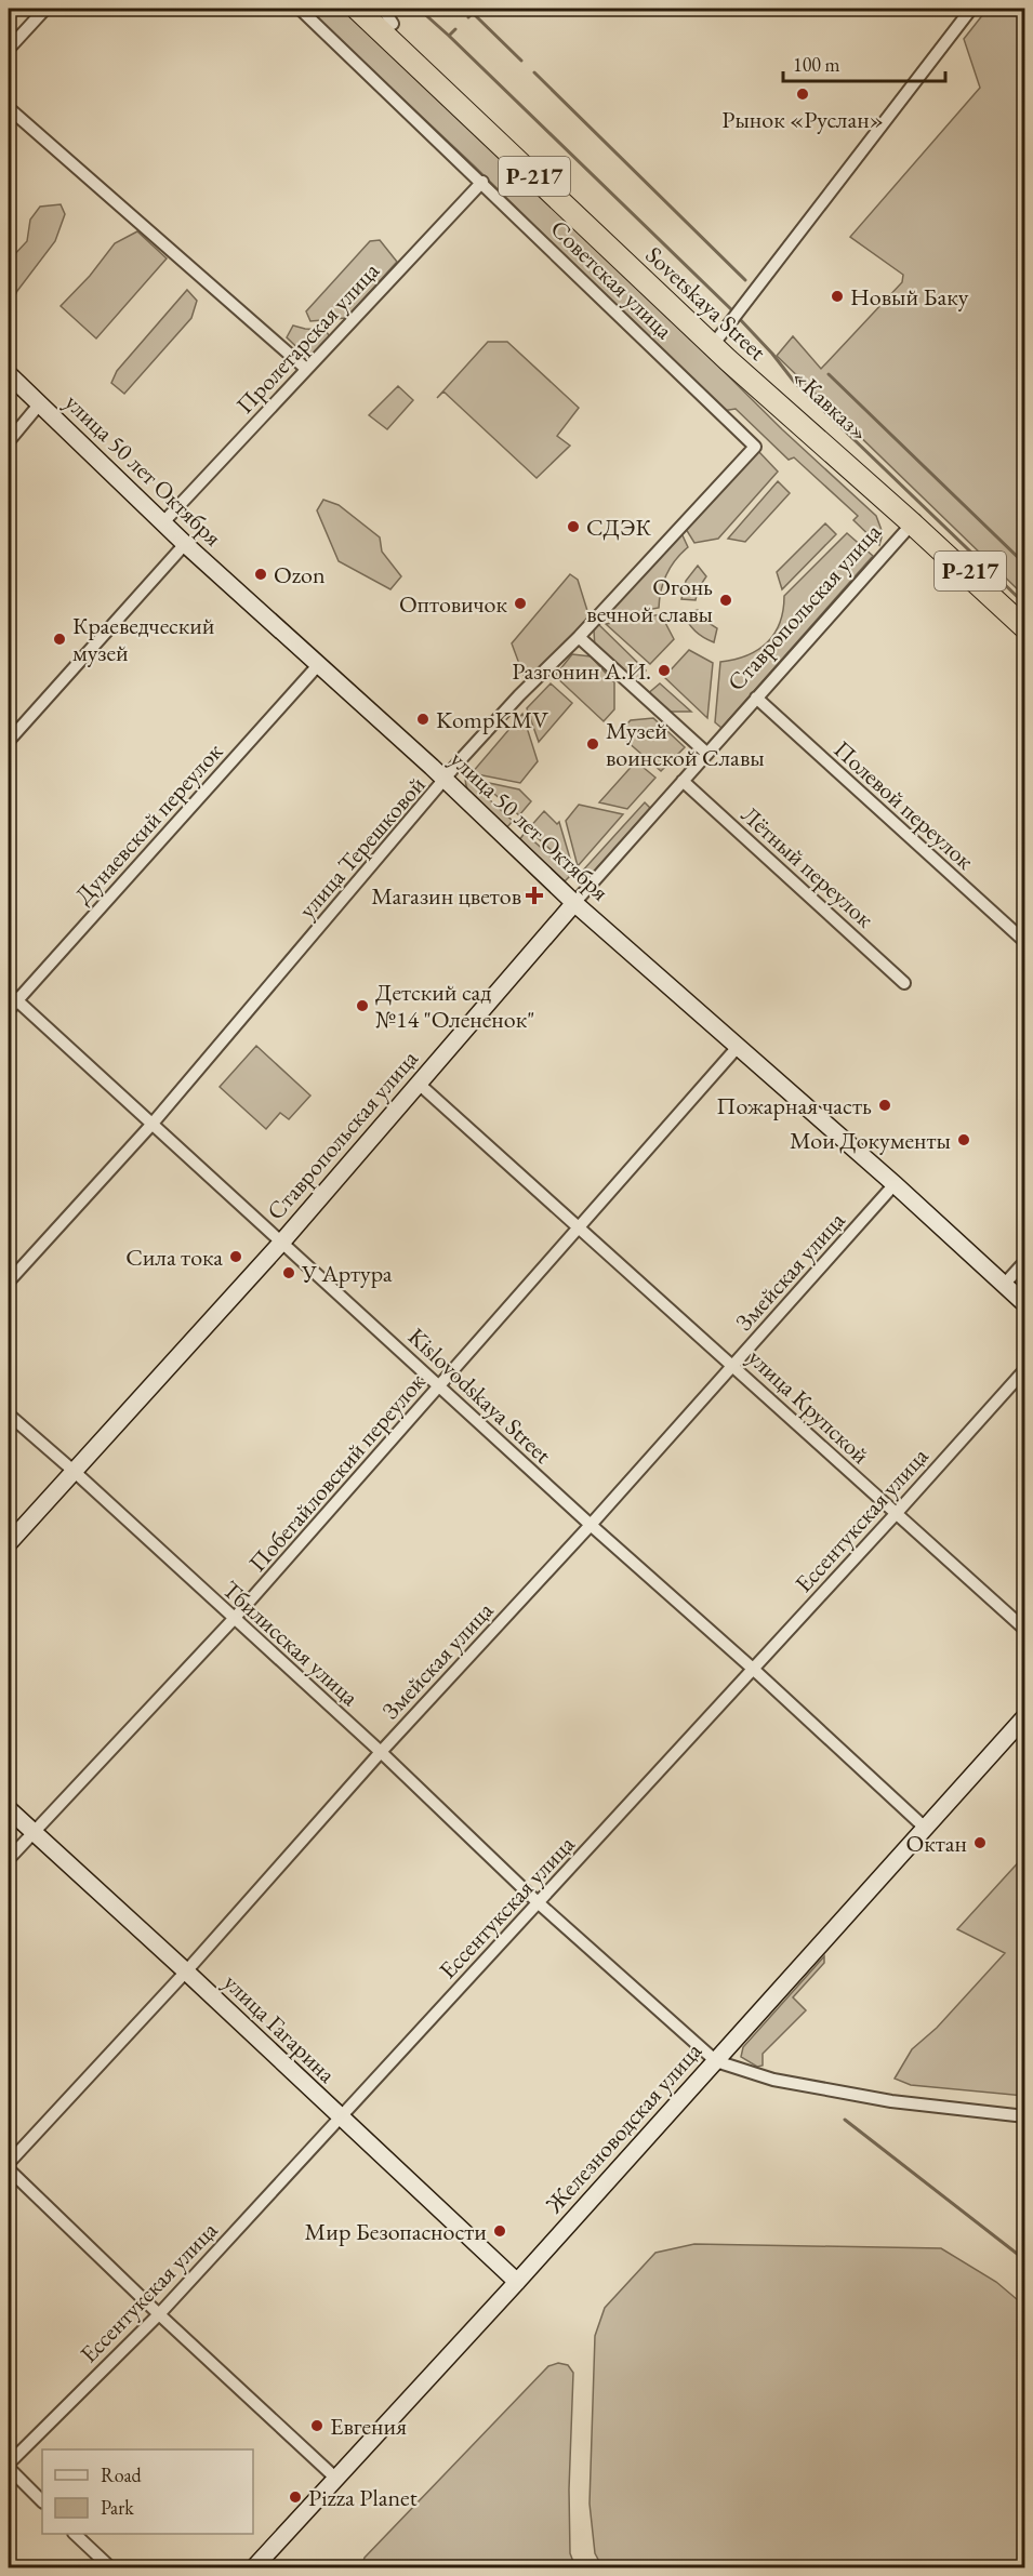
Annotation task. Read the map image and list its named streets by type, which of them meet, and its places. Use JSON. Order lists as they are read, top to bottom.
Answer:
{
  "streets": {
    "highway": ["Р-217", "Sovetskaya Street"],
    "main road": [
      "улица 50 лет Октября",
      "Ставропольская улица",
      "улица Гагарина",
      "Железноводская улица"
    ],
    "street": [
      "Советская улица",
      "Пролетарская улица",
      "Полевой переулок",
      "Дунаевский переулок",
      "улица Терешковой",
      "Лётный переулок",
      "Змейская улица",
      "Kislovodskaya Street",
      "улица Крупской",
      "Побегайловский переулок",
      "Ессентукская улица",
      "Тбилисская улица"
    ]
  },
  "crossings": [
    ["Р-217", "Sovetskaya Street"],
    ["Р-217", "Ставропольская улица"],
    ["Советская улица", "Пролетарская улица"],
    ["Советская улица", "улица Терешковой"],
    ["Sovetskaya Street", "Ставропольская улица"],
    ["Пролетарская улица", "улица 50 лет Октября"],
    ["улица 50 лет Октября", "Ставропольская улица"],
    ["улица 50 лет Октября", "Дунаевский переулок"],
    ["улица 50 лет Октября", "улица Терешковой"],
    ["улица 50 лет Октября", "Змейская улица"],
    ["улица 50 лет Октября", "Побегайловский переулок"],
    ["Ставропольская улица", "Полевой переулок"],
    ["Ставропольская улица", "Лётный переулок"],
    ["Ставропольская улица", "Kislovodskaya Street"],
    ["Ставропольская улица", "улица Крупской"],
    ["Ставропольская улица", "Тбилисская улица"],
    ["Дунаевский переулок", "Kislovodskaya Street"],
    ["улица Терешковой", "Kislovodskaya Street"],
    ["Змейская улица", "Kislovodskaya Street"],
    ["Змейская улица", "улица Крупской"],
    ["Змейская улица", "Тбилисская улица"],
    ["Змейская улица", "улица Гагарина"],
    ["Kislovodskaya Street", "Побегайловский переулок"],
    ["Kislovodskaya Street", "Ессентукская улица"],
    ["Kislovodskaya Street", "Железноводская улица"],
    ["улица Крупской", "Побегайловский переулок"],
    ["улица Крупской", "Ессентукская улица"],
    ["Побегайловский переулок", "Тбилисская улица"],
    ["Побегайловский переулок", "улица Гагарина"],
    ["Ессентукская улица", "Тбилисская улица"],
    ["Ессентукская улица", "улица Гагарина"],
    ["Тбилисская улица", "Железноводская улица"],
    ["улица Гагарина", "Железноводская улица"]
  ],
  "places": {
    "other": [
      "Рынок «Руслан»",
      "Новый Баку",
      "СДЭК",
      "Ozon",
      "Огонь вечной славы",
      "Оптовичок",
      "Краеведческий музей",
      "Разгонин А.И.",
      "KompKMV",
      "Музей воинской Славы",
      "Детский сад №14 \"Олененок\"",
      "Пожарная часть",
      "Мои Документы",
      "Сила тока",
      "У Артура",
      "Октан",
      "Мир Безопасности",
      "Евгения",
      "Pizza Planet"
    ],
    "health": ["Магазин цветов"]
  },
  "legend": ["Road", "Park"],
  "scale_bar": "100 m"
}
